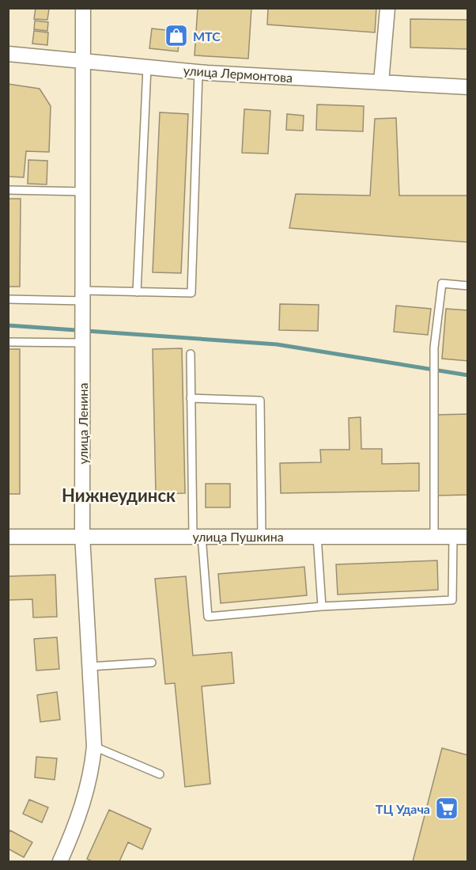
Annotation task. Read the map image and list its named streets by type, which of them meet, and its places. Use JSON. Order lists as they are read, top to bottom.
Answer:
{
  "streets": {
    "street": ["улица Лермонтова", "улица Ленина", "улица Пушкина"]
  },
  "crossings": [
    ["улица Лермонтова", "улица Ленина"],
    ["улица Ленина", "улица Пушкина"]
  ],
  "districts": ["Нижнеудинск"],
  "places": {
    "shop": ["МТС"],
    "supermarket": ["ТЦ Удача"]
  }
}
